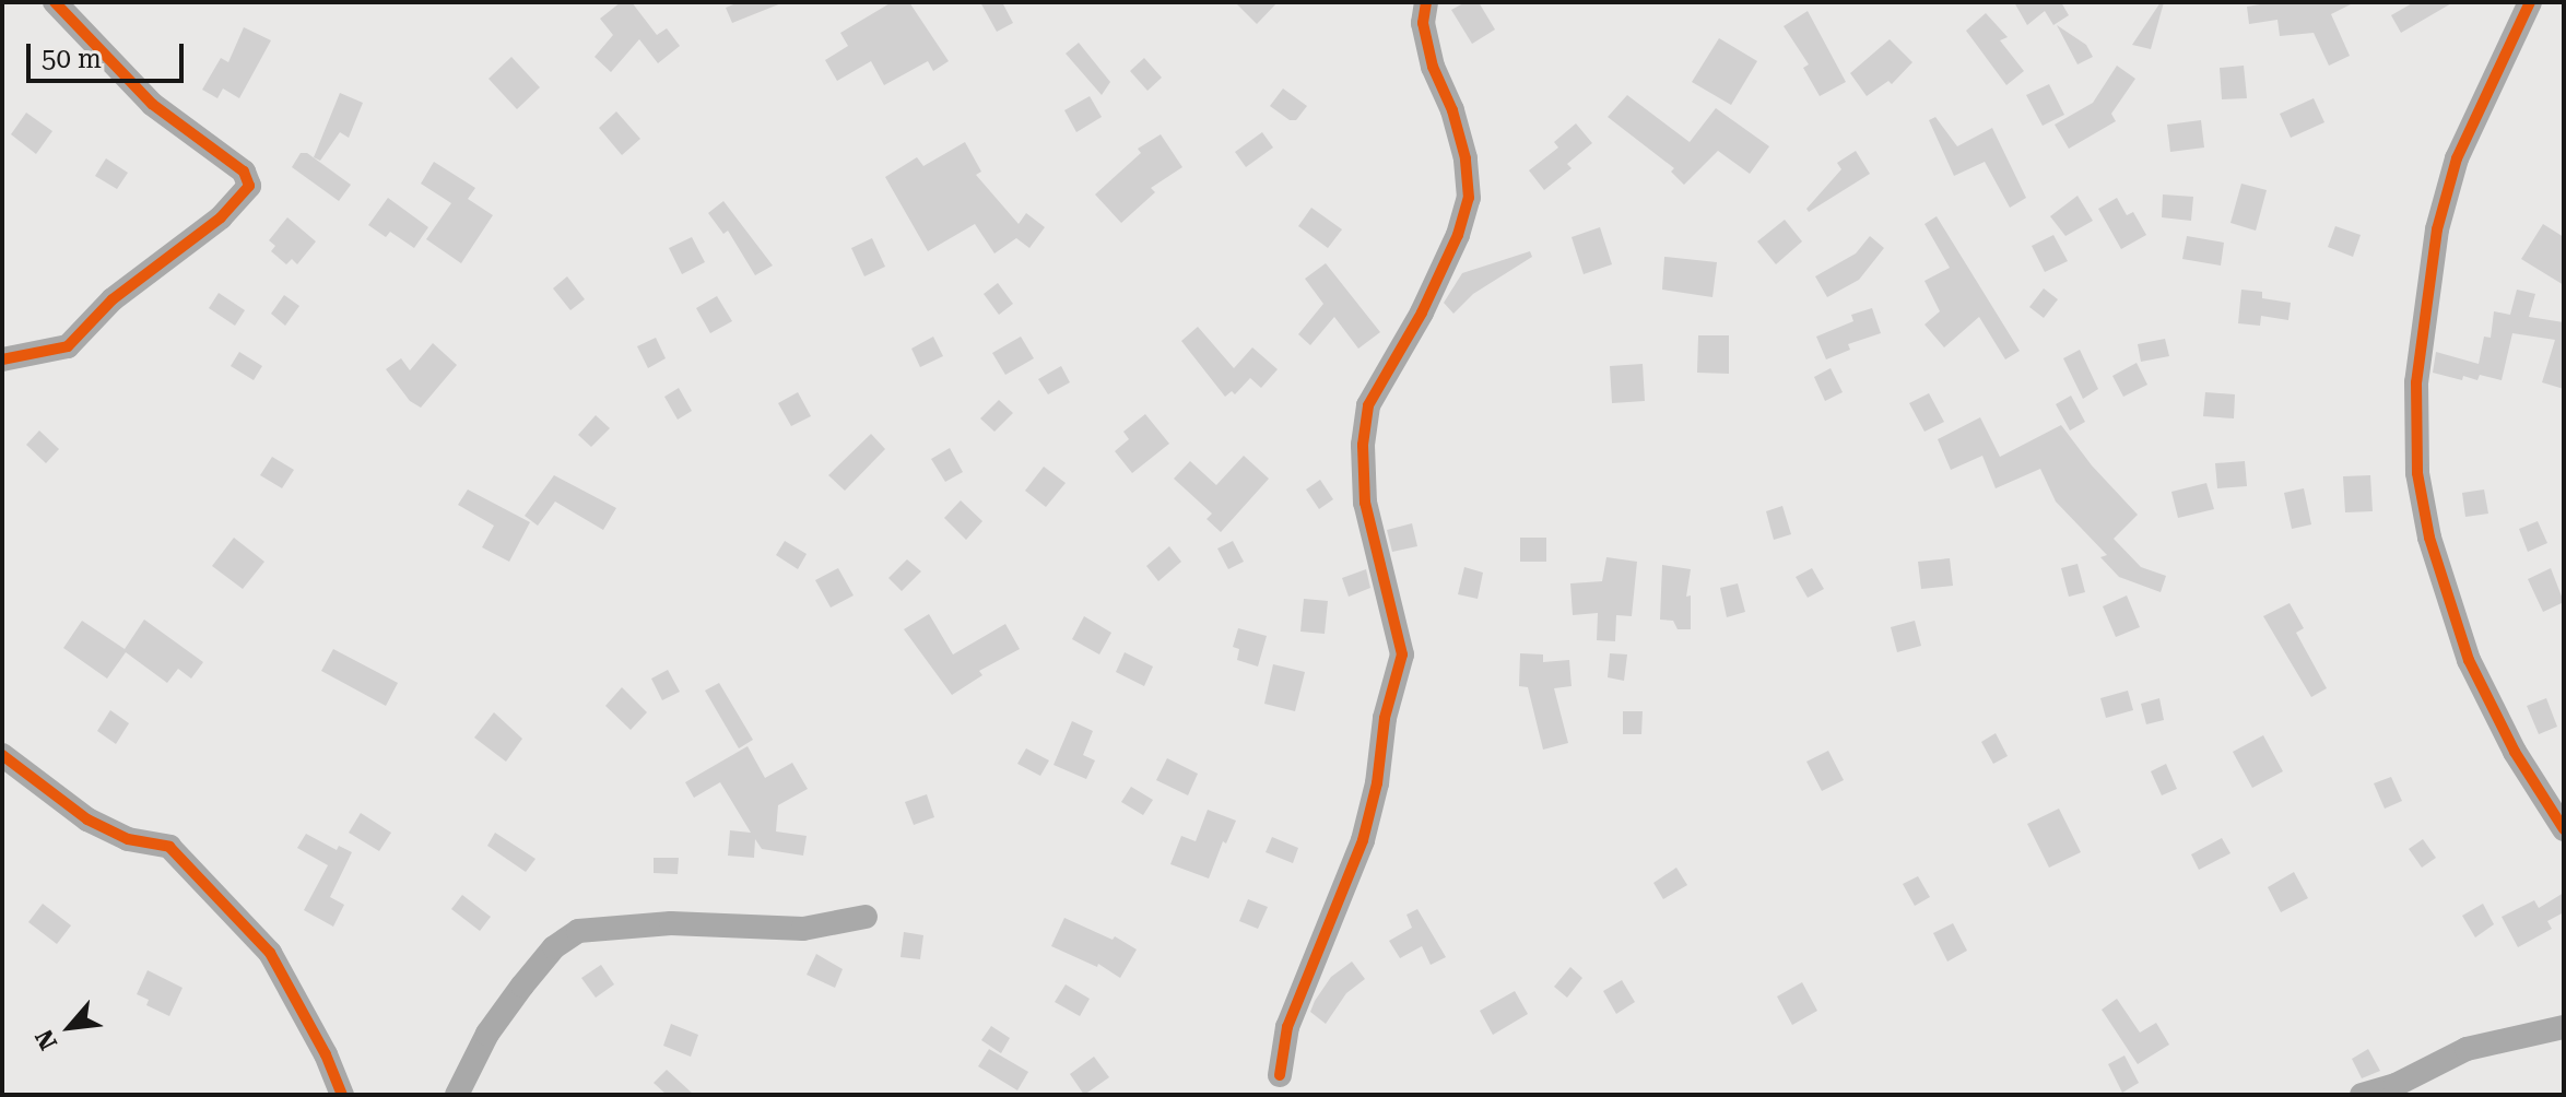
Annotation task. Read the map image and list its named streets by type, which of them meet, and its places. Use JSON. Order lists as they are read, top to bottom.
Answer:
{
  "scale_bar": "50 m",
  "north": "bottom left"
}
